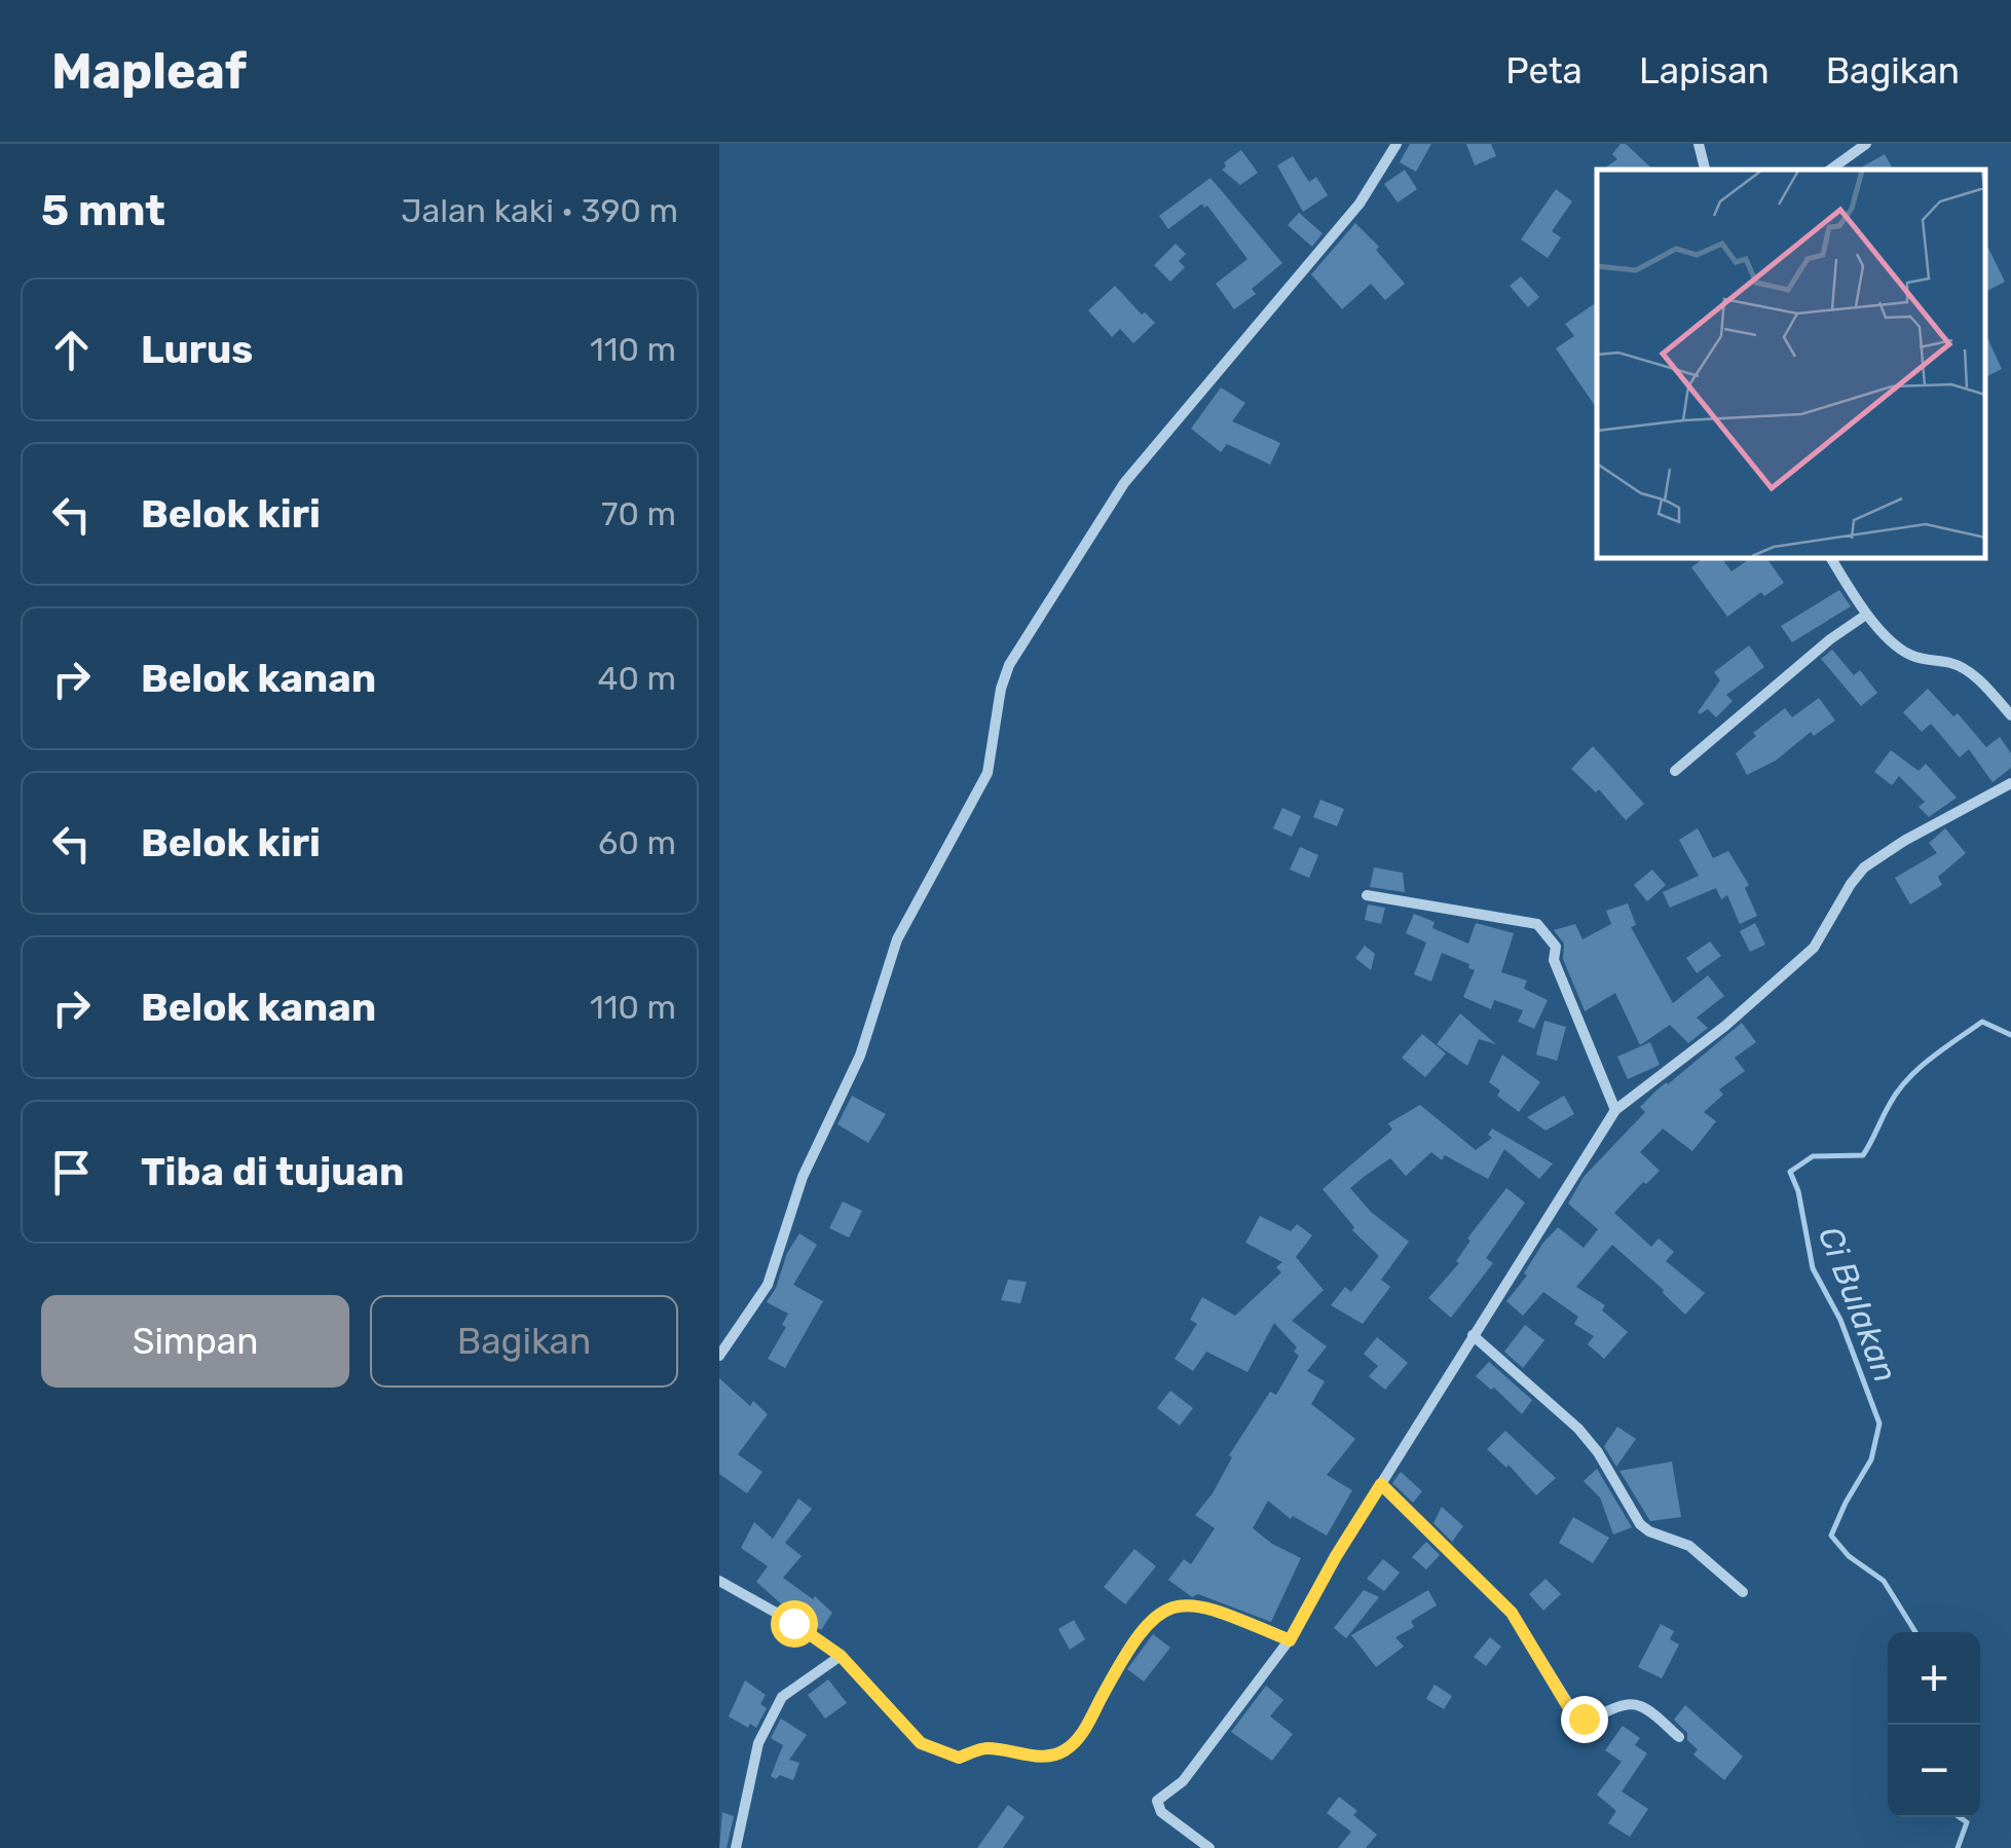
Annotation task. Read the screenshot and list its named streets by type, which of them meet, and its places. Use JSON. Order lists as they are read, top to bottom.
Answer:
{
  "water": ["Ci Bulakan"],
  "page": {
    "header": "Mapleaf",
    "nav": ["Peta", "Lapisan", "Bagikan"],
    "heading": ["5 mnt", "Jalan kaki · 390 m"],
    "list": [
      ["Lurus", "110 m"],
      ["Belok kiri", "70 m"],
      ["Belok kanan", "40 m"],
      ["Belok kiri", "60 m"],
      ["Belok kanan", "110 m"],
      "Tiba di tujuan"
    ],
    "buttons": ["Simpan", "Bagikan"],
    "map_buttons": ["+", "−"]
  }
}
